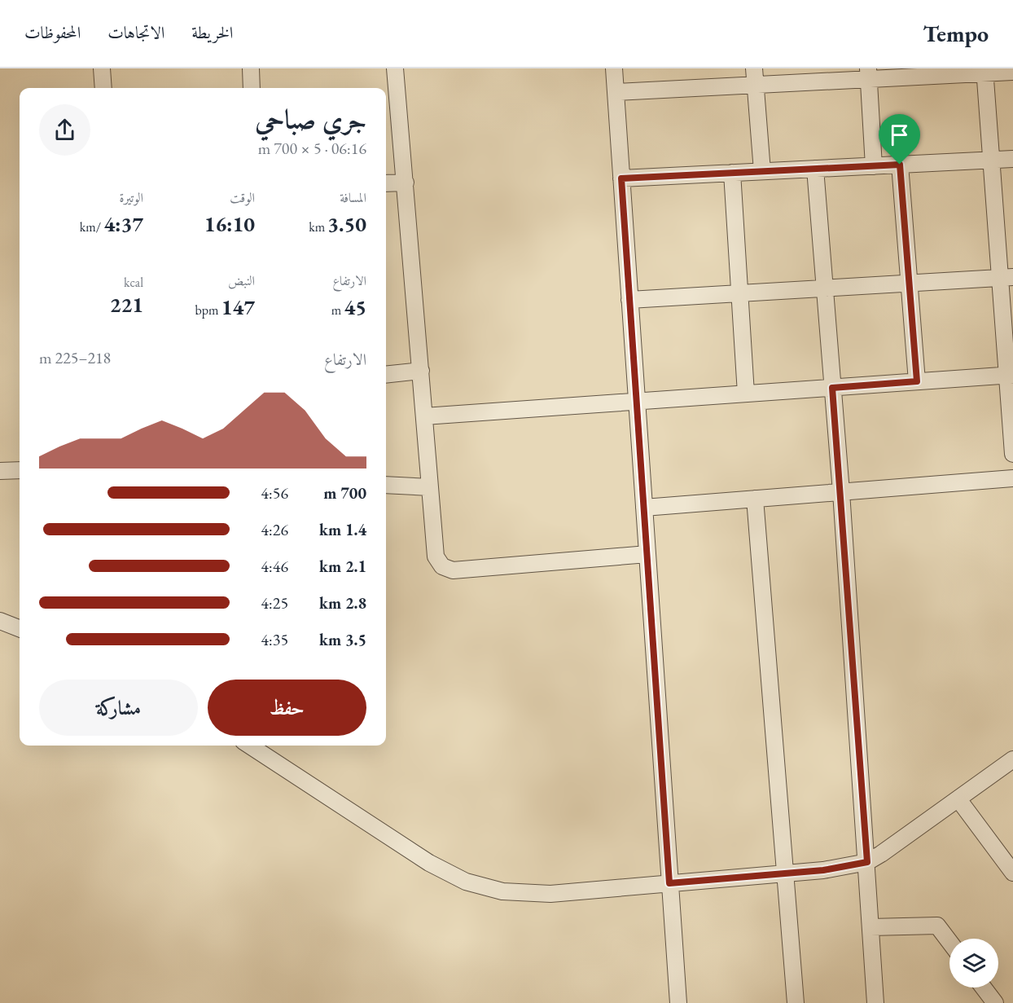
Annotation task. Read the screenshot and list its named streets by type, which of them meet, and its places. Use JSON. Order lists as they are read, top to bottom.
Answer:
{
  "page": {
    "header": "Tempo",
    "nav": ["الخريطة", "الاتجاهات", "المحفوظات"],
    "heading": ["جري صباحي", "06:16 · 5 × 700 m"],
    "stats": [
      ["المسافة", "3.50 km"],
      ["الوقت", "16:10"],
      ["الوتيرة", "4:37 /km"],
      ["الارتفاع", "45 m"],
      ["النبض", "147 bpm"],
      ["kcal", "221"]
    ],
    "chart": ["الارتفاع", "218–225 m"],
    "list": [
      {
        "name": "700 m",
        "note": "4:56"
      },
      {
        "name": "1.4 km",
        "note": "4:26"
      },
      {
        "name": "2.1 km",
        "note": "4:46"
      },
      {
        "name": "2.8 km",
        "note": "4:25"
      },
      {
        "name": "3.5 km",
        "note": "4:35"
      }
    ],
    "buttons": ["حفظ", "مشاركة"]
  }
}
